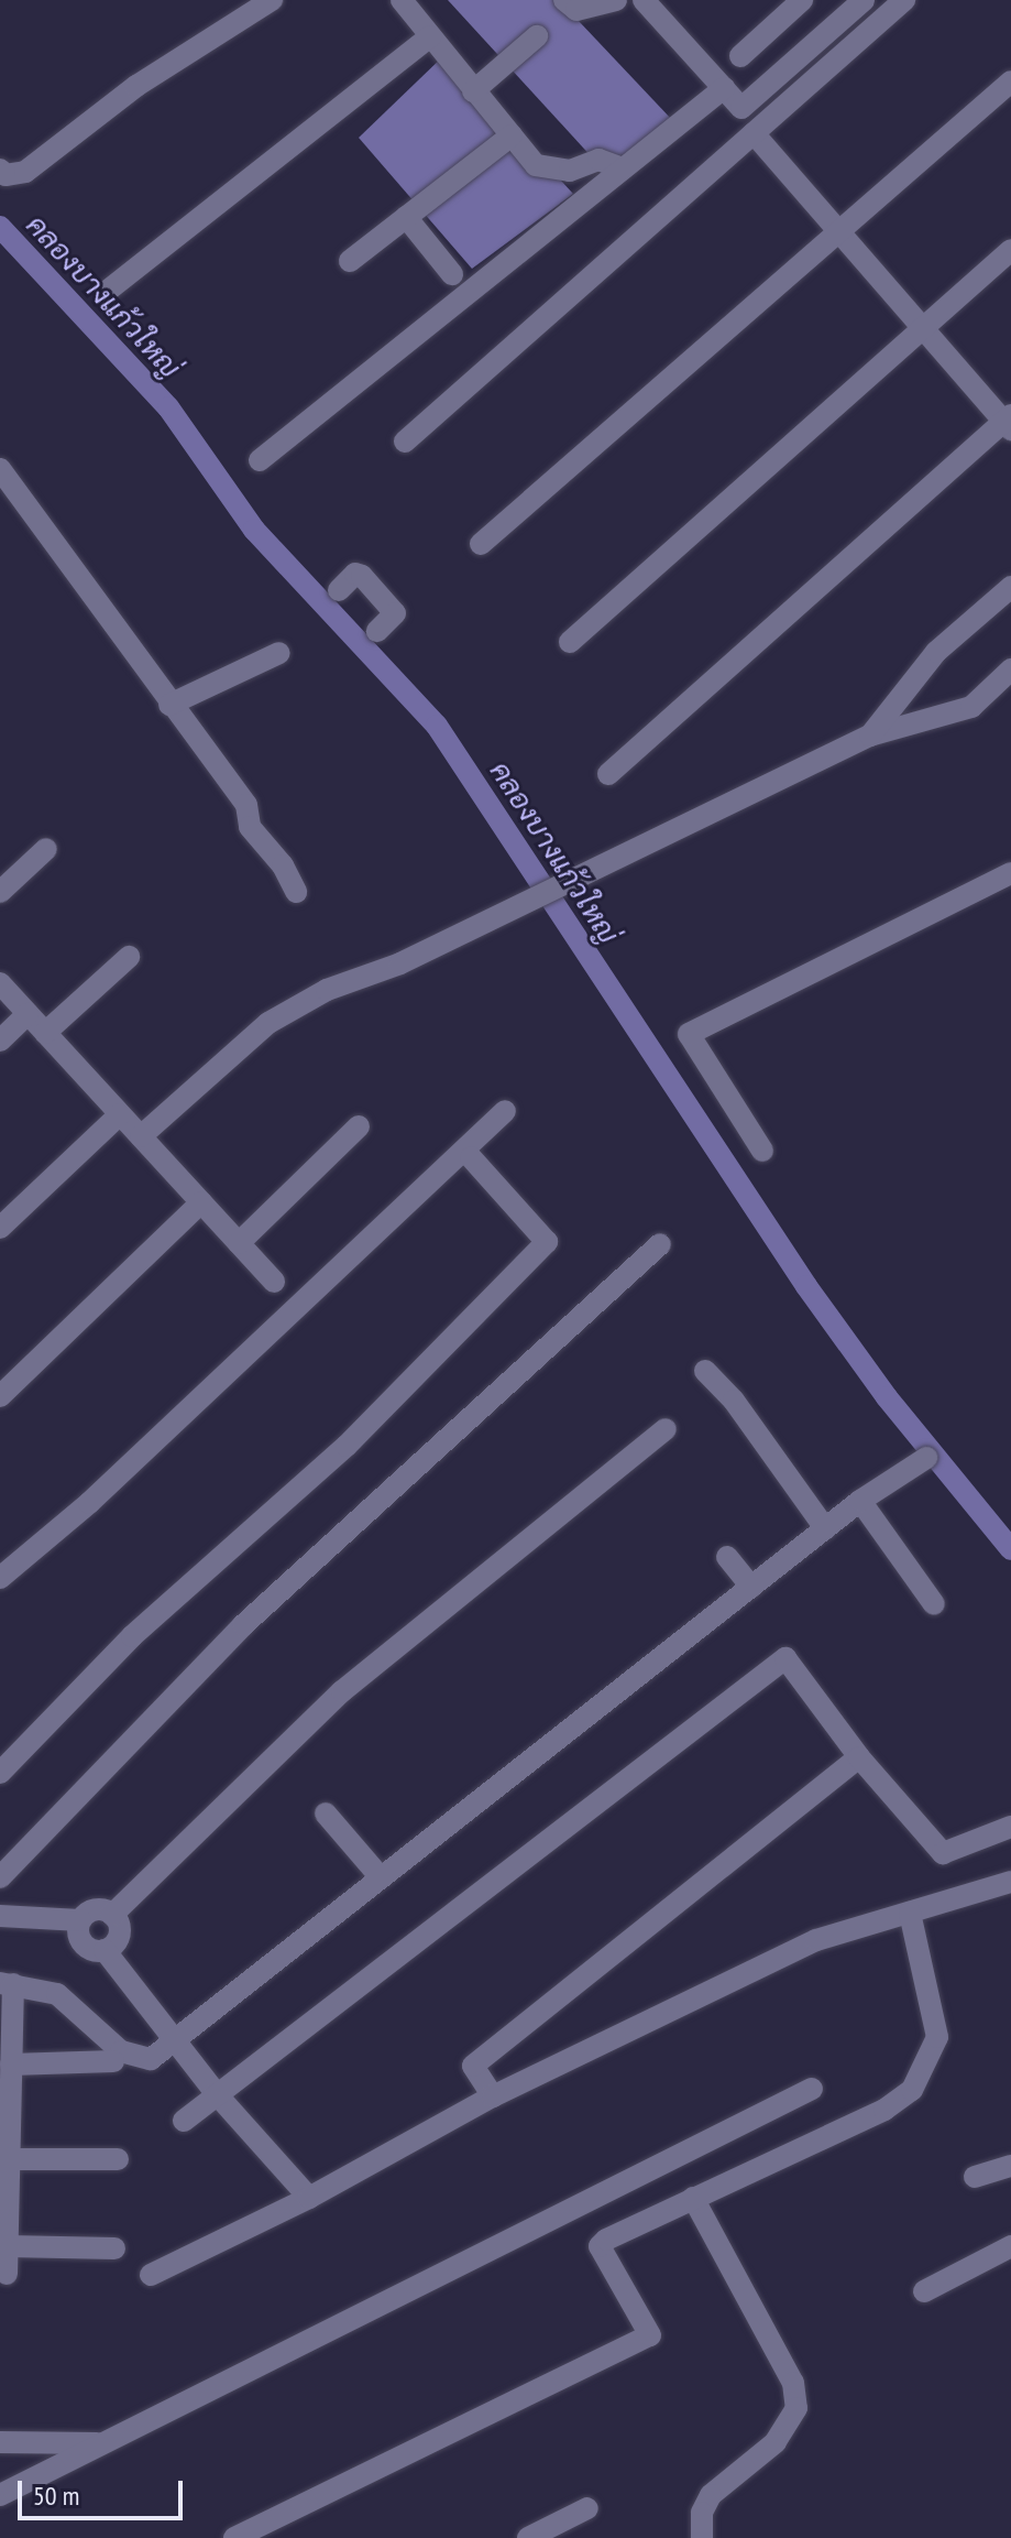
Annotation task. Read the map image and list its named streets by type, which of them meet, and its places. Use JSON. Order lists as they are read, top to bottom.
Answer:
{
  "water": ["คลองบางแก้วใหญ่"],
  "scale_bar": "50 m"
}
